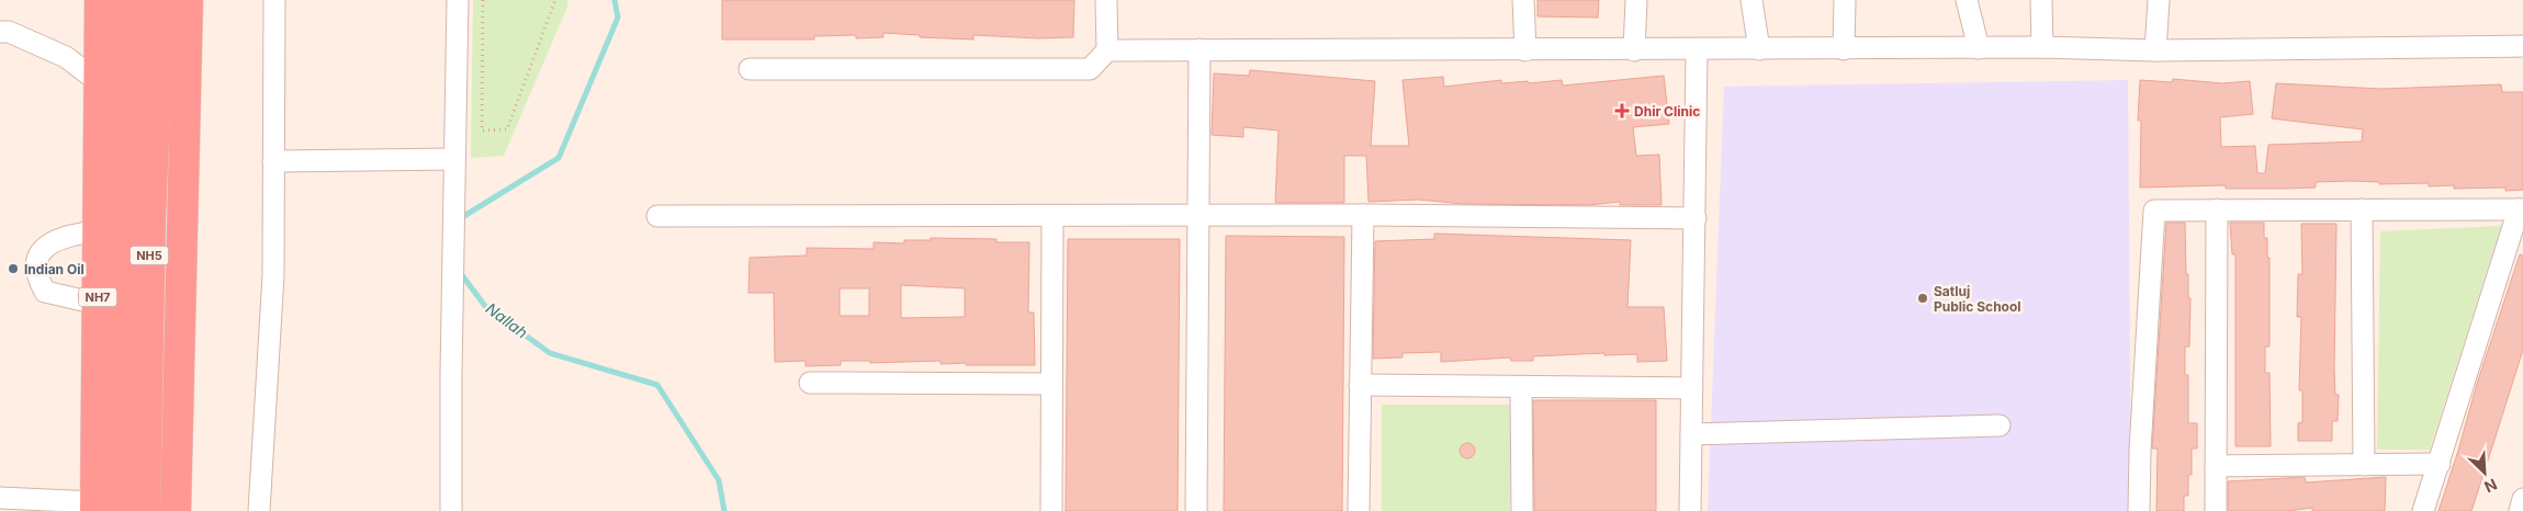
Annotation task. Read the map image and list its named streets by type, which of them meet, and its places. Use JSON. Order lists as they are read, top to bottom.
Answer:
{
  "streets": {
    "highway": ["NH5", "NH7"]
  },
  "crossings": [
    ["NH5", "NH7"]
  ],
  "water": ["Nallah"],
  "places": {
    "health": ["Dhir Clinic"],
    "other": ["Indian Oil", "Satluj Public School"]
  },
  "north": "bottom right"
}
